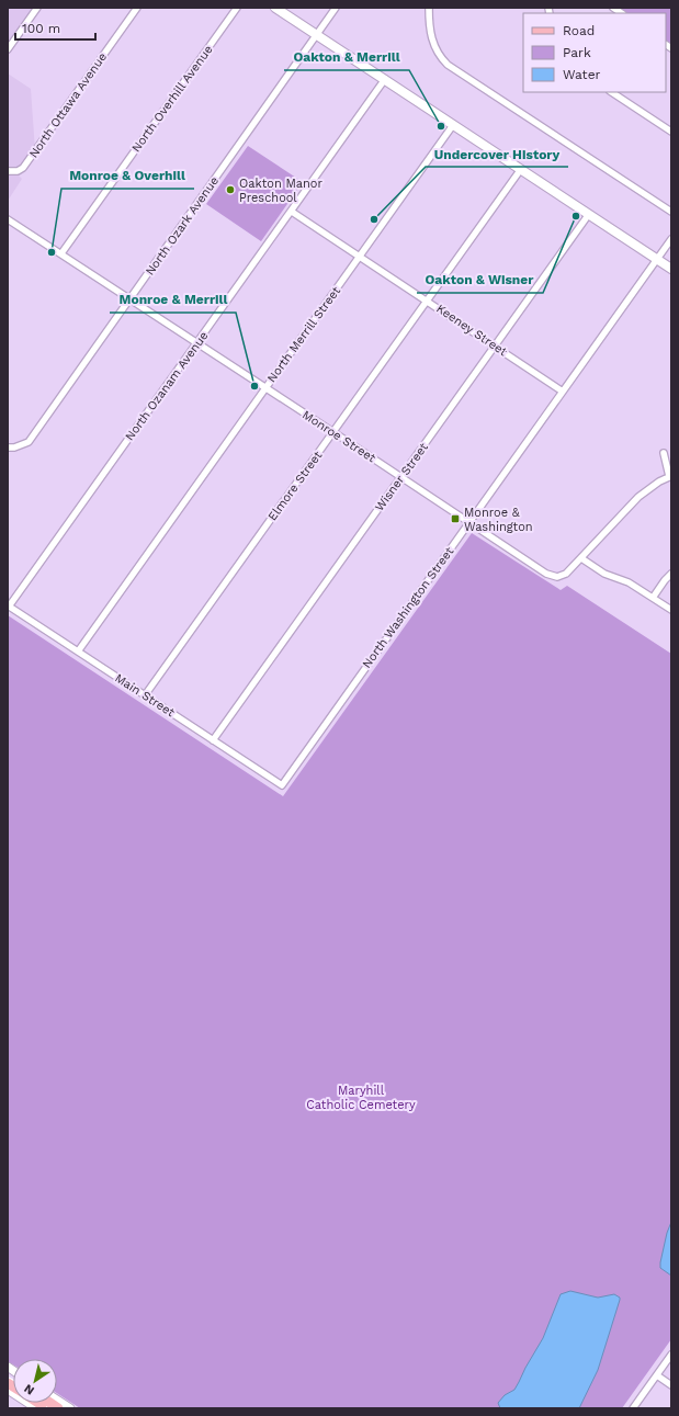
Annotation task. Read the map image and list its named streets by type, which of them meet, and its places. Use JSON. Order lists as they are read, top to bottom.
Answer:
{
  "streets": {
    "street": [
      "North Overhill Avenue",
      "North Ottawa Avenue",
      "North Ozark Avenue",
      "Keeney Street",
      "North Merrill Street",
      "North Ozanam Avenue",
      "Monroe Street",
      "Wisner Street",
      "Elmore Street",
      "North Washington Street",
      "Main Street"
    ]
  },
  "crossings": [
    ["North Overhill Avenue", "Monroe Street"],
    ["North Ozark Avenue", "Monroe Street"],
    ["Keeney Street", "North Merrill Street"],
    ["Keeney Street", "North Ozanam Avenue"],
    ["Keeney Street", "Wisner Street"],
    ["Keeney Street", "Elmore Street"],
    ["Keeney Street", "North Washington Street"],
    ["North Merrill Street", "Monroe Street"],
    ["North Merrill Street", "Main Street"],
    ["North Ozanam Avenue", "Monroe Street"],
    ["North Ozanam Avenue", "Main Street"],
    ["Monroe Street", "Wisner Street"],
    ["Monroe Street", "Elmore Street"],
    ["Monroe Street", "North Washington Street"],
    ["Wisner Street", "Main Street"],
    ["Elmore Street", "Main Street"],
    ["North Washington Street", "Main Street"]
  ],
  "parks": ["Maryhill Catholic Cemetery"],
  "places": {
    "other": [
      "Oakton & Merrill",
      "Oakton Manor Preschool",
      "Oakton & Wisner",
      "Undercover History",
      "Monroe & Overhill",
      "Monroe & Merrill"
    ],
    "transit": ["Monroe & Washington"]
  },
  "legend": ["Road", "Park", "Water"],
  "scale_bar": "100 m",
  "north": "bottom left"
}
